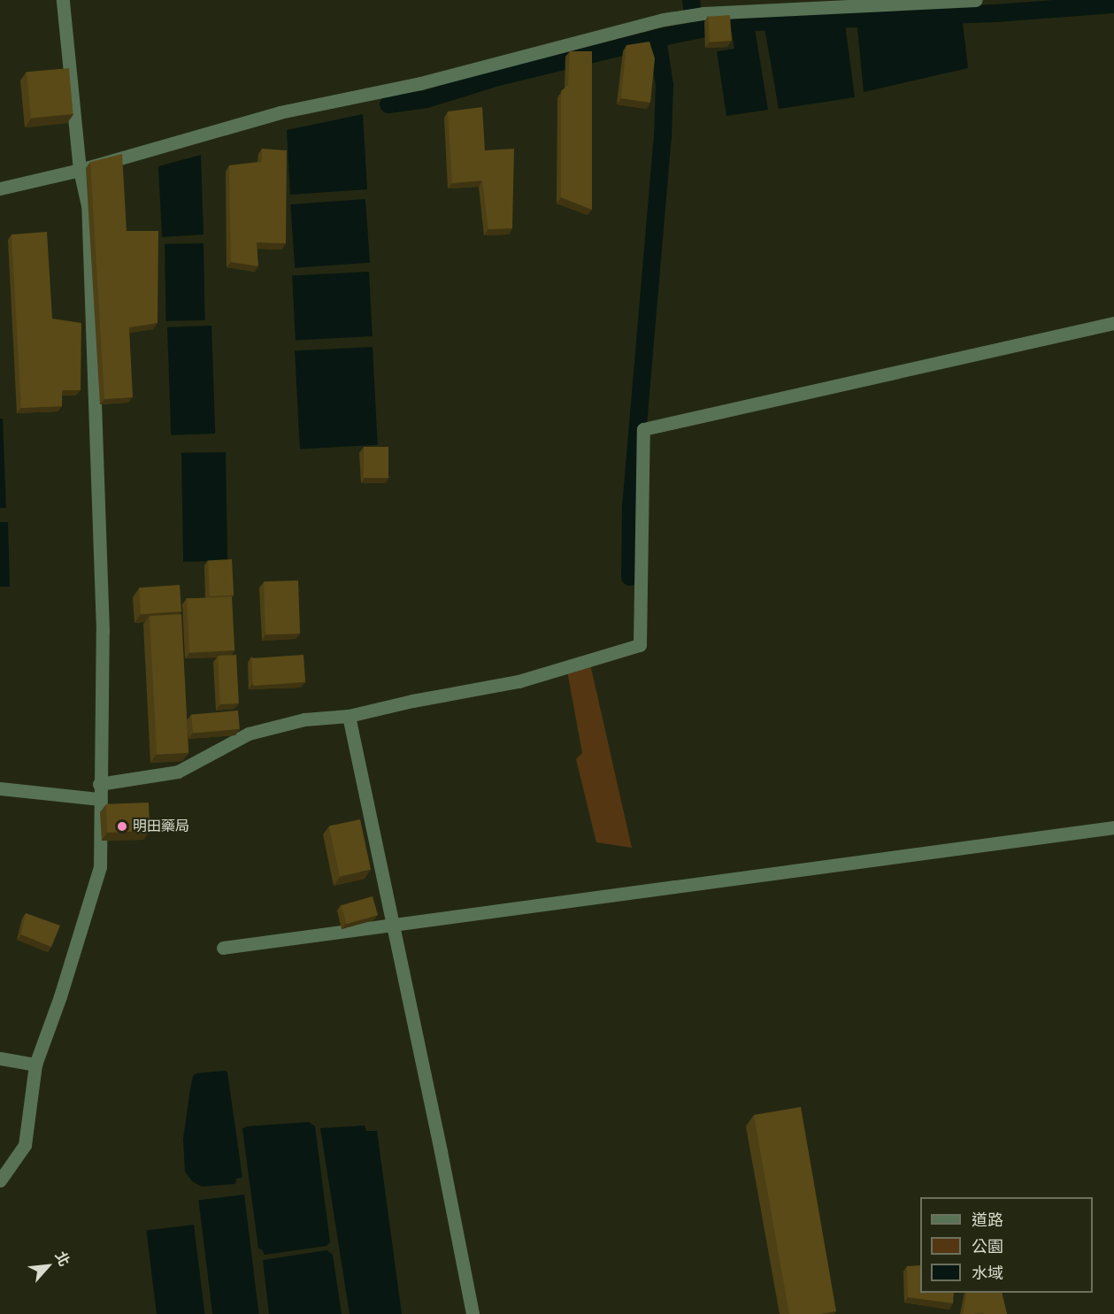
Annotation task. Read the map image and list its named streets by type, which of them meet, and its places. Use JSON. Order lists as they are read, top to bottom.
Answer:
{
  "places": ["明田藥局"],
  "legend": ["道路", "公園", "水域"],
  "north": "top right"
}
